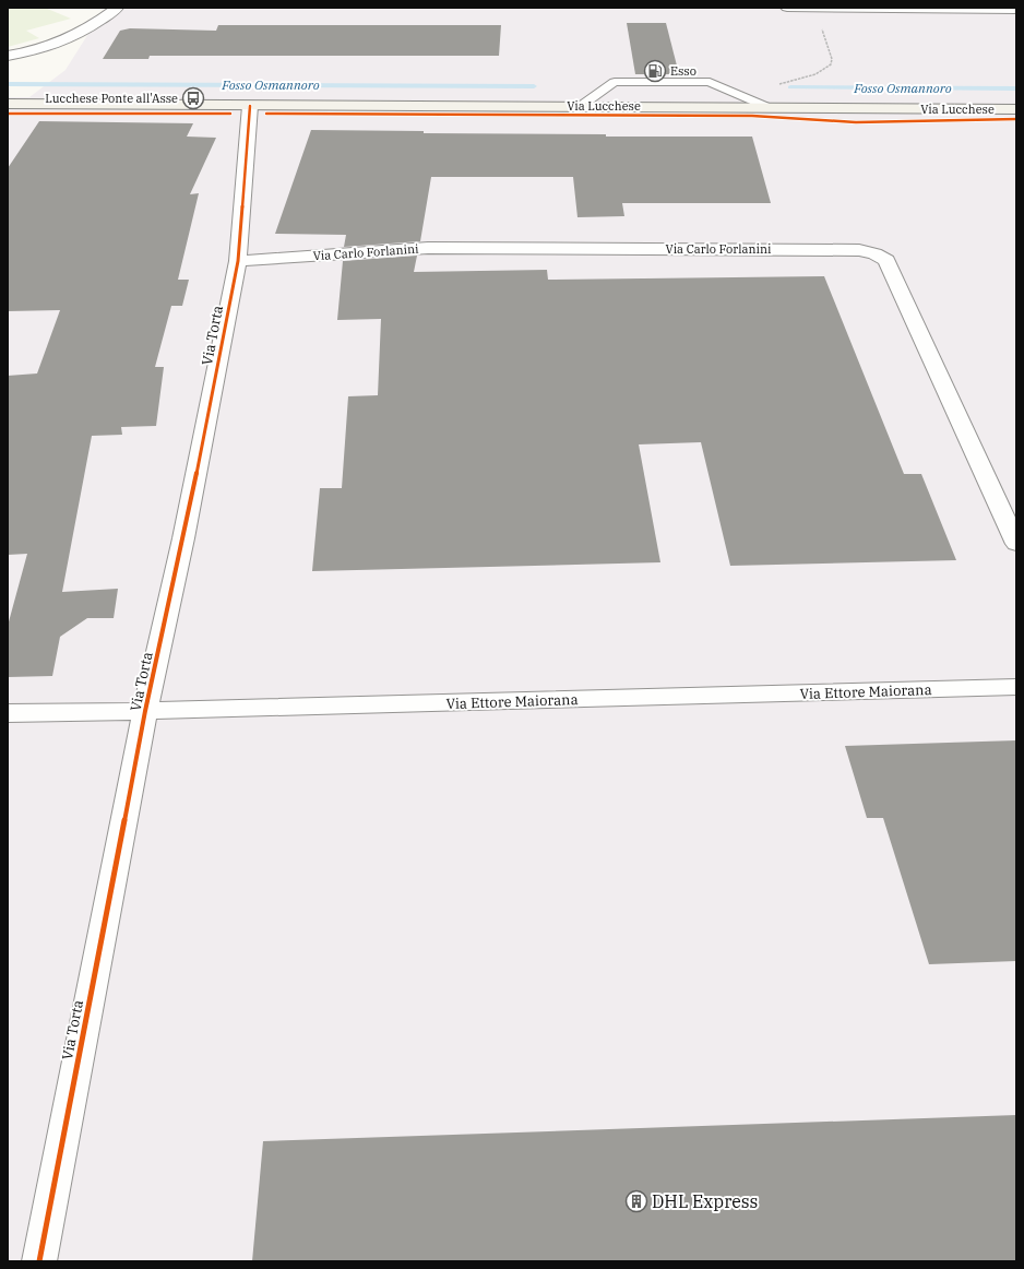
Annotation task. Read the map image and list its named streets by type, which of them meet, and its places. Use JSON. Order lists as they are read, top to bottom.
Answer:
{
  "streets": {
    "main road": ["Via Lucchese"],
    "street": ["Via Carlo Forlanini", "Via Torta", "Via Ettore Maiorana"]
  },
  "crossings": [
    ["Via Lucchese", "Via Torta"],
    ["Via Carlo Forlanini", "Via Torta"],
    ["Via Torta", "Via Ettore Maiorana"]
  ],
  "water": ["Fosso Osmannoro"],
  "places": {
    "fuel station": ["Esso"],
    "bus stop": ["Lucchese Ponte all'Asse"],
    "building": ["DHL Express"]
  }
}
